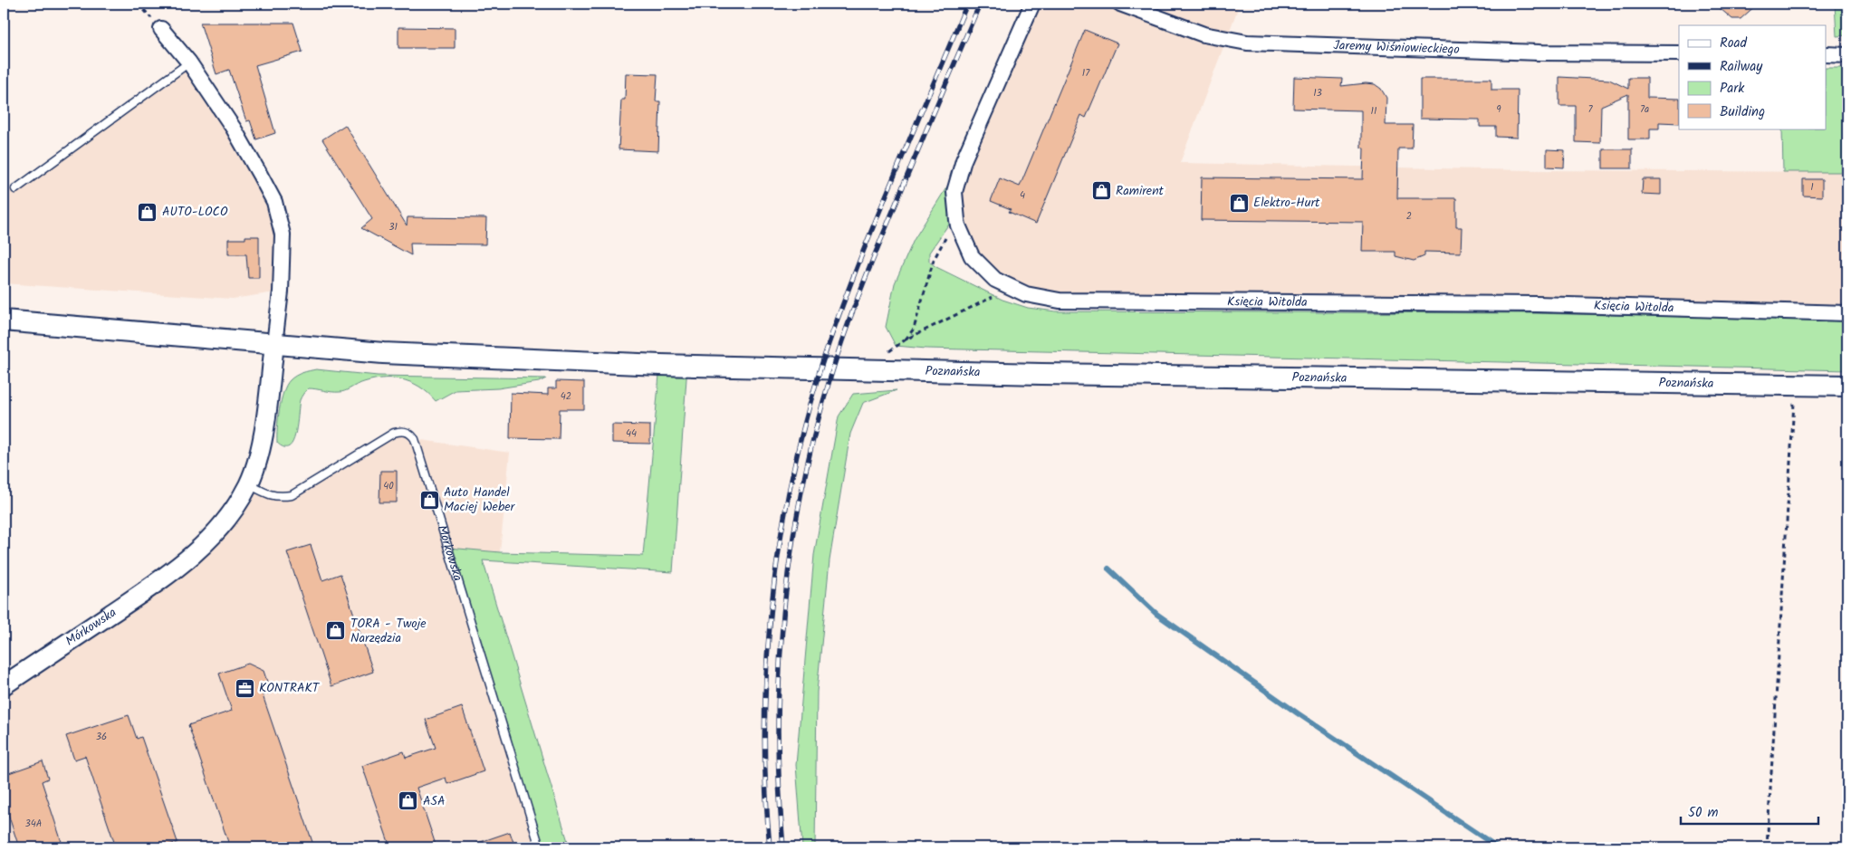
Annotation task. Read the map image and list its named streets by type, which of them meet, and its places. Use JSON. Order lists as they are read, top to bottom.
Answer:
{
  "streets": {
    "main road": ["Poznańska"],
    "street": ["Jaremy Wiśniowieckiego", "Księcia Witolda", "Mórkowska"]
  },
  "crossings": [
    ["Poznańska", "Mórkowska"]
  ],
  "places": {
    "shop": [
      "Ramirent",
      "Elektro-Hurt",
      "AUTO-LOCO",
      "Auto Handel Maciej Weber",
      "TORA - Twoje Narzędzia",
      "ASA"
    ],
    "office": ["KONTRAKT"]
  },
  "house_numbers": [
    "17",
    "13",
    "9",
    "7",
    "7a",
    "11",
    "1",
    "4",
    "2",
    "31",
    "42",
    "44",
    "40",
    "36",
    "34A"
  ],
  "legend": [
    "Road",
    "Railway",
    "Park",
    "Building"
  ],
  "scale_bar": "50 m"
}
